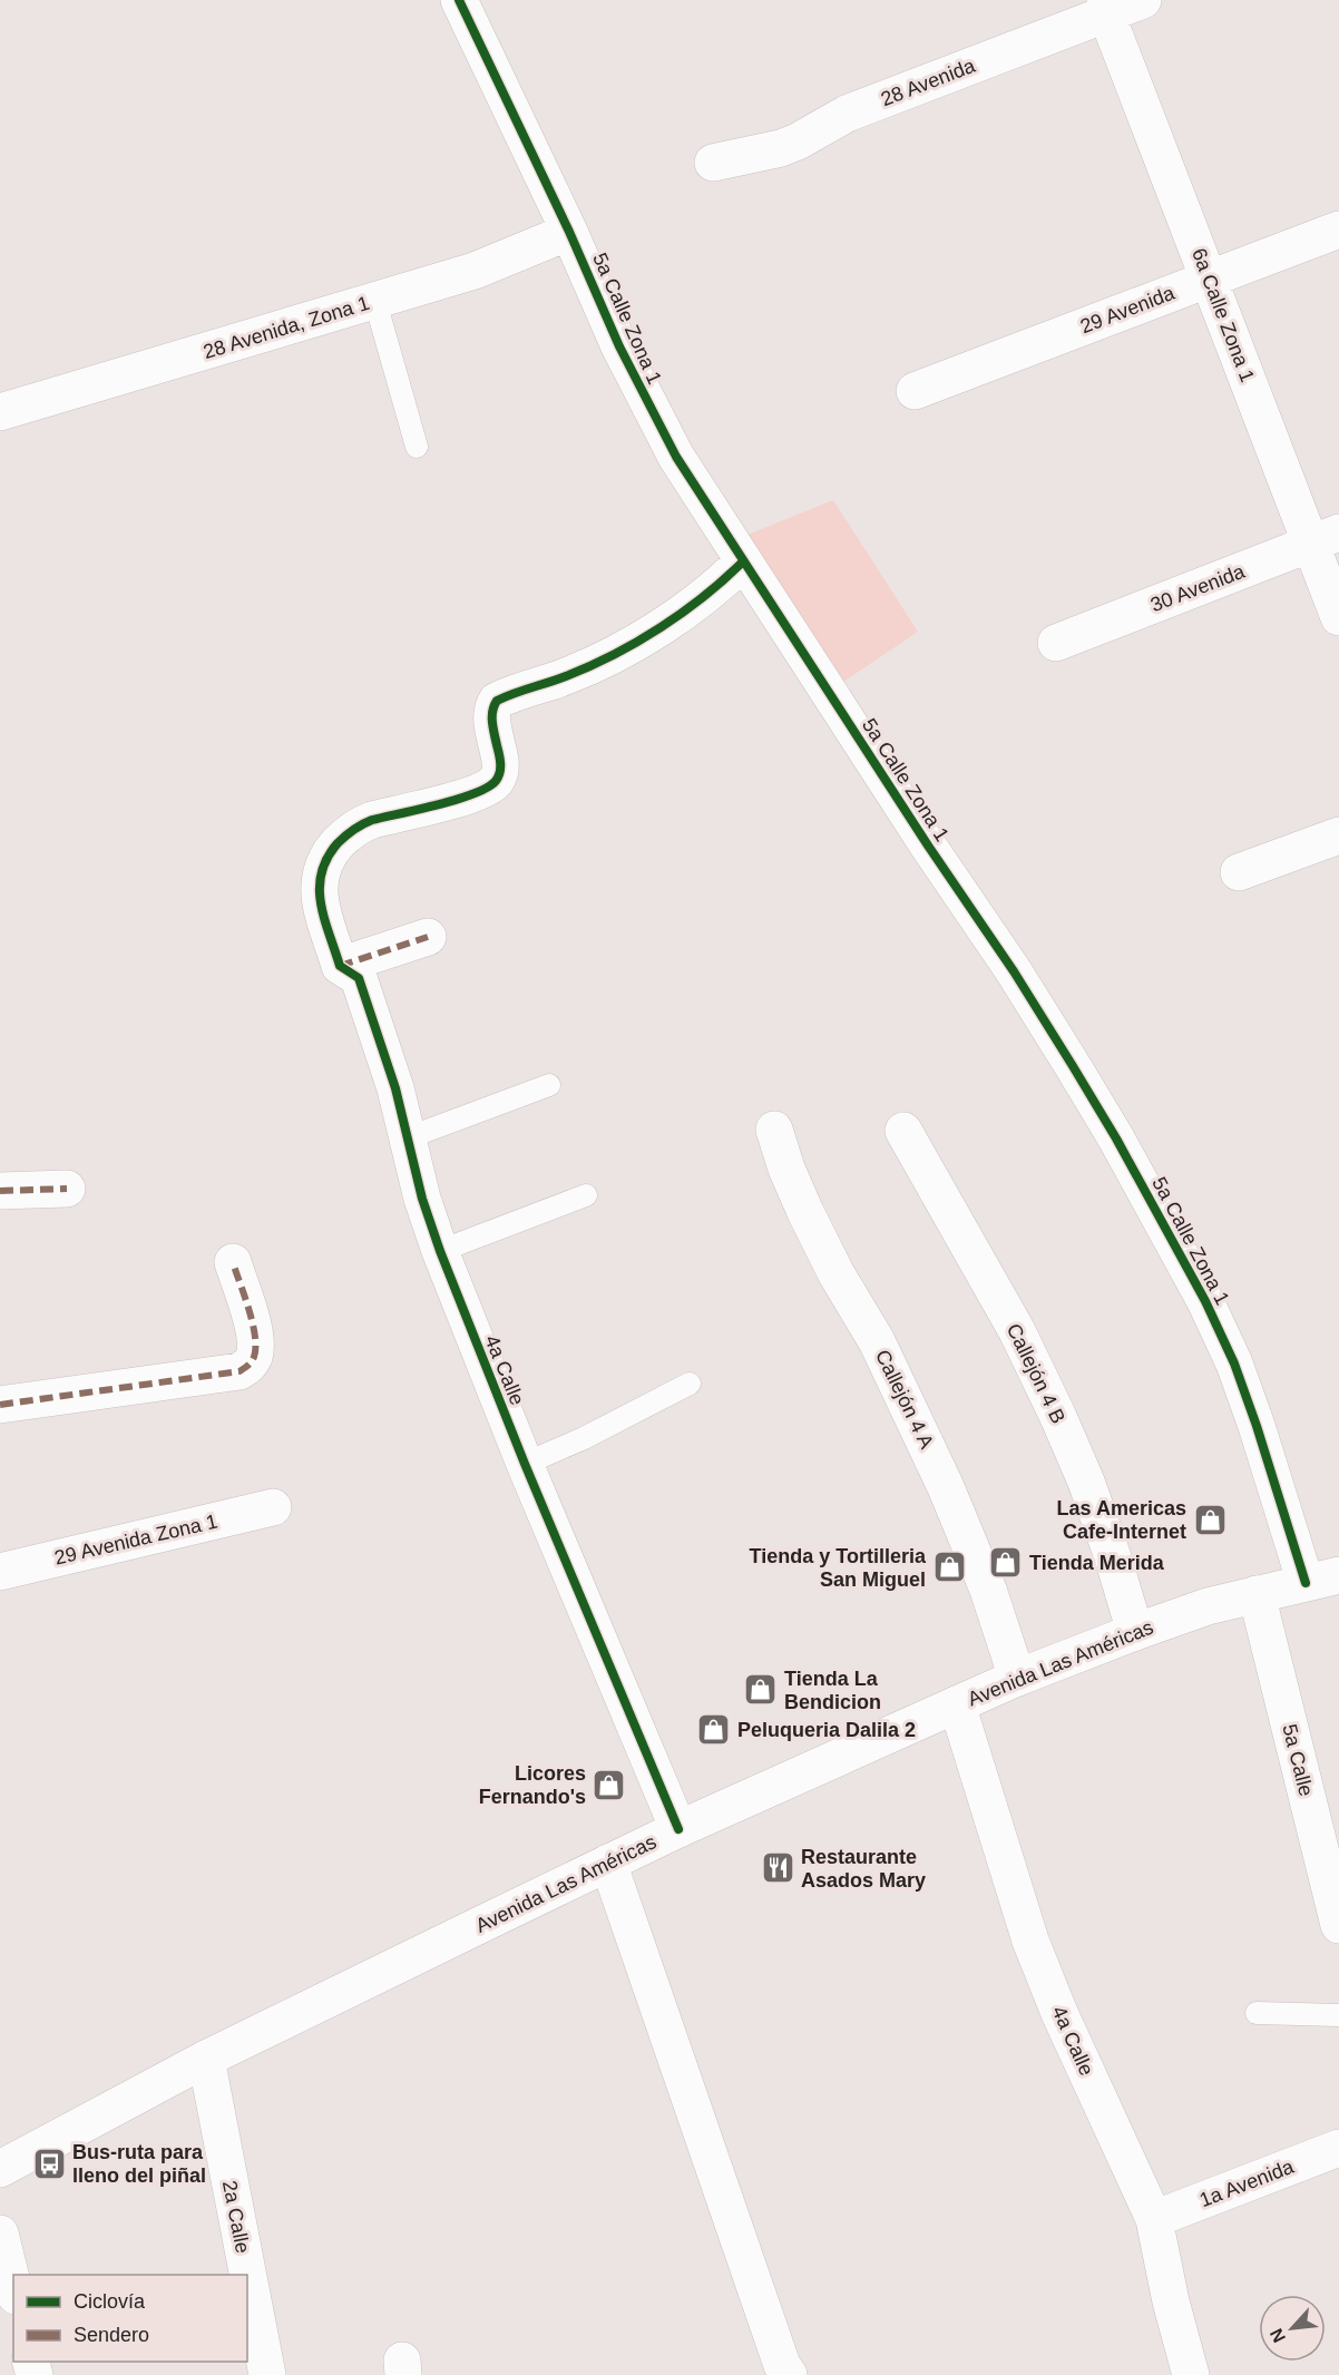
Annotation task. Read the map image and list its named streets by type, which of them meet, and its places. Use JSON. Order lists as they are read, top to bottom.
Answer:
{
  "streets": {
    "street": [
      "28 Avenida",
      "29 Avenida",
      "6a Calle Zona 1",
      "5a Calle Zona 1",
      "28 Avenida, Zona 1",
      "30 Avenida",
      "4a Calle",
      "Callejón 4 B",
      "Callejón 4 A",
      "29 Avenida Zona 1",
      "Avenida Las Américas",
      "5a Calle",
      "1a Avenida",
      "2a Calle"
    ]
  },
  "crossings": [
    ["28 Avenida", "6a Calle Zona 1"],
    ["29 Avenida", "6a Calle Zona 1"],
    ["6a Calle Zona 1", "30 Avenida"],
    ["5a Calle Zona 1", "28 Avenida, Zona 1"],
    ["5a Calle Zona 1", "4a Calle"],
    ["5a Calle Zona 1", "Avenida Las Américas"],
    ["4a Calle", "Avenida Las Américas"],
    ["4a Calle", "1a Avenida"],
    ["Callejón 4 B", "Avenida Las Américas"],
    ["Callejón 4 A", "Avenida Las Américas"],
    ["Avenida Las Américas", "5a Calle"],
    ["Avenida Las Américas", "2a Calle"]
  ],
  "places": {
    "shop": [
      "Las Americas Cafe-Internet",
      "Tienda Merida",
      "Tienda y Tortilleria San Miguel",
      "Tienda La Bendicion",
      "Peluqueria Dalila 2",
      "Licores Fernando's"
    ],
    "restaurant": ["Restaurante Asados Mary"],
    "bus stop": ["Bus-ruta para lleno del piñal"]
  },
  "legend": ["Ciclovía", "Sendero"],
  "north": "bottom left"
}
